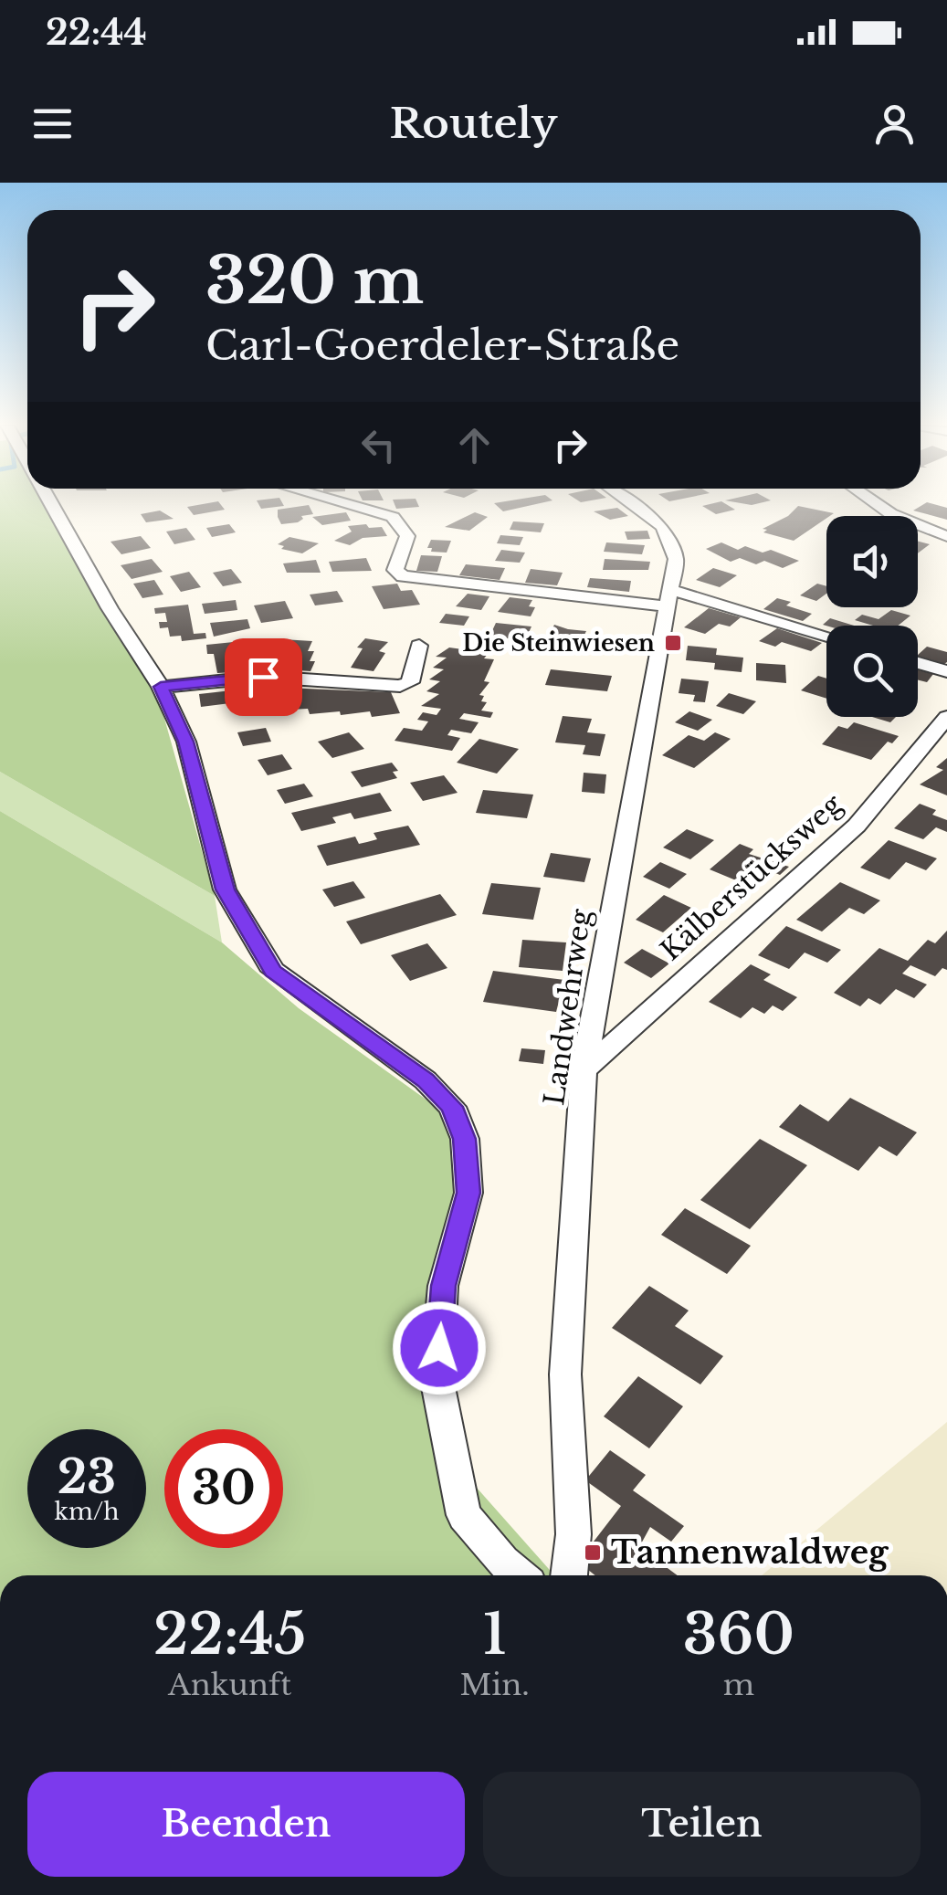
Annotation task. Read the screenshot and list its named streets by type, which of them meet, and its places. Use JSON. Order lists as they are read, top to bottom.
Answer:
{
  "streets": {
    "street": ["Kälberstücksweg", "Landwehrweg"]
  },
  "crossings": [
    ["Kälberstücksweg", "Landwehrweg"]
  ],
  "places": {
    "transit": ["Die Steinwiesen", "Tannenwaldweg"]
  },
  "page": {
    "status": "22:44",
    "header": "Routely",
    "turn": ["320 m", "Carl-Goerdeler-Straße"],
    "speed": "23 km/h",
    "limit": "30",
    "eta": [
      "22:45",
      "Ankunft",
      "1",
      "Min.",
      "360",
      "m"
    ],
    "buttons": ["Beenden", "Teilen"]
  }
}
